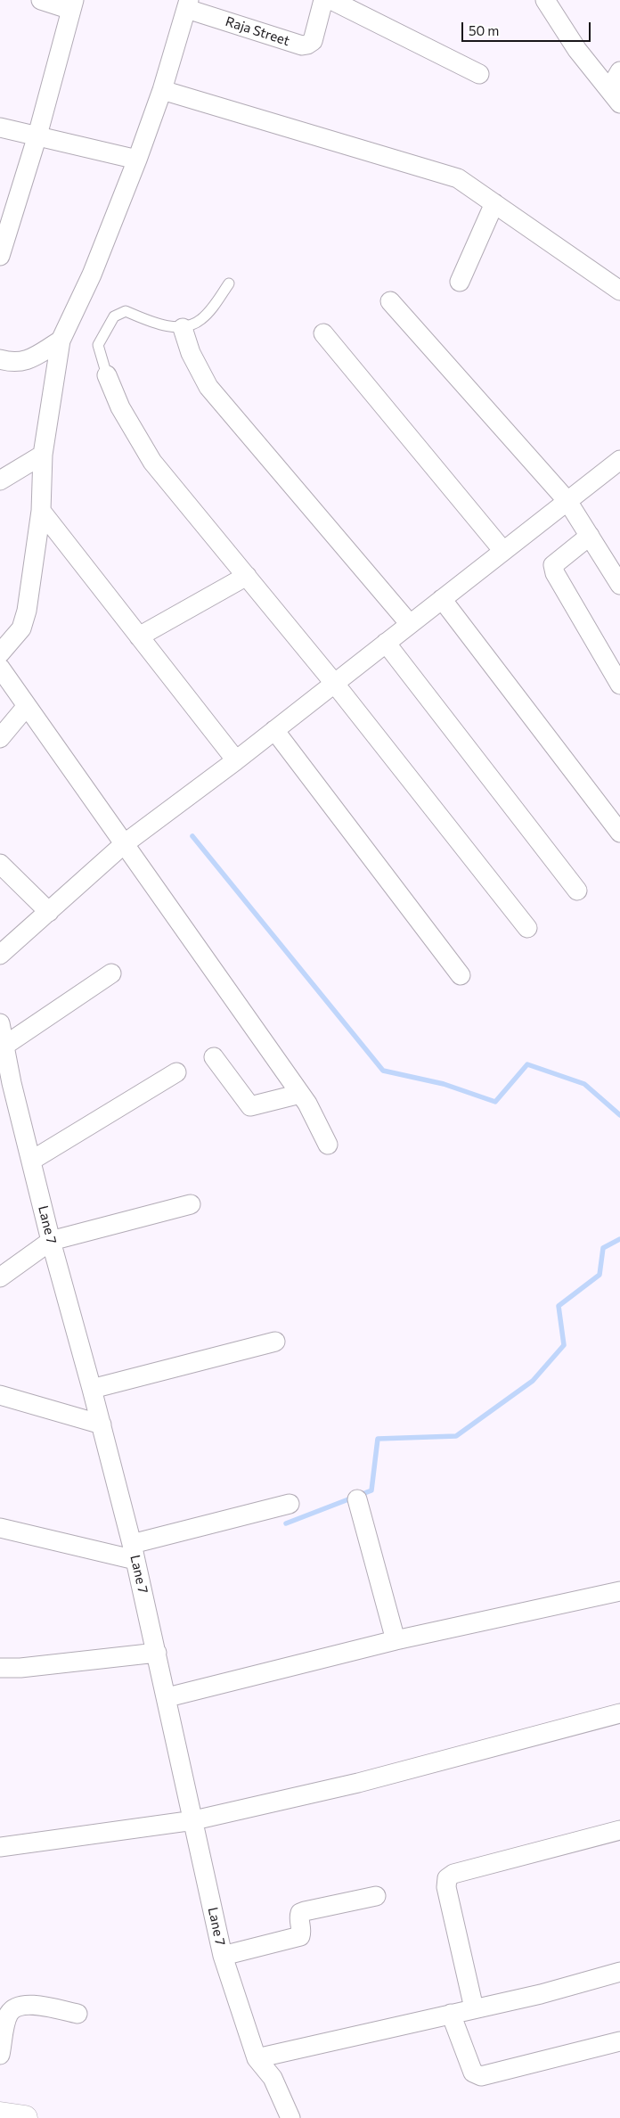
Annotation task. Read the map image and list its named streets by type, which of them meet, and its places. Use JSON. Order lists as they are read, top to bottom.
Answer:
{
  "streets": {
    "street": ["Raja Street", "Lane 7"]
  },
  "scale_bar": "50 m"
}
